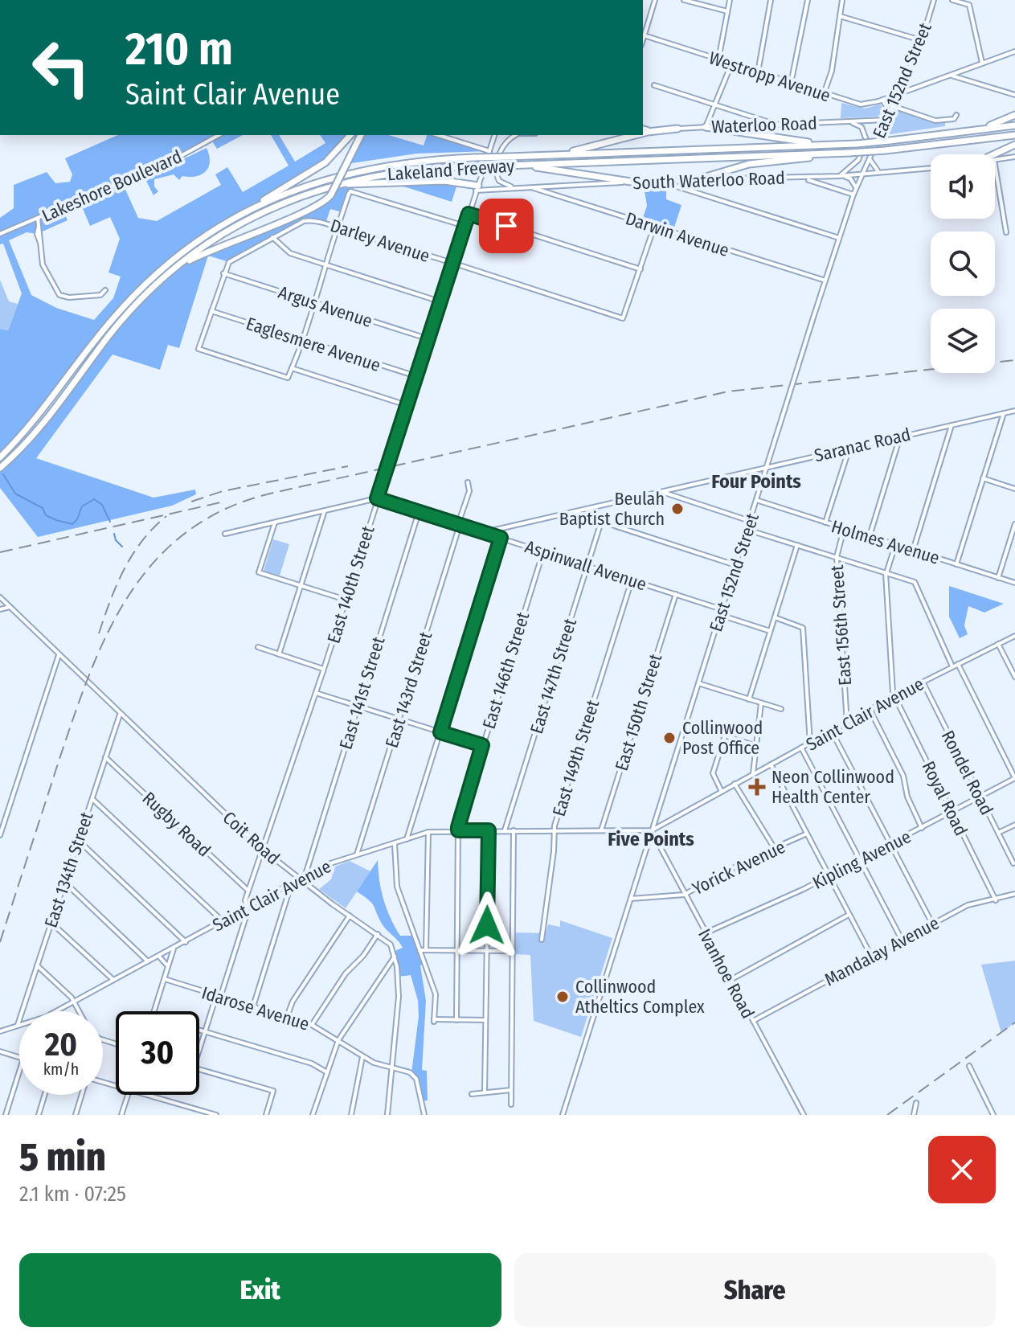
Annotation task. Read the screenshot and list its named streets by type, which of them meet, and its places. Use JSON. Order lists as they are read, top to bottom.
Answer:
{
  "streets": {
    "highway": ["Lakeland Freeway"],
    "street": [
      "Westropp Avenue",
      "East 152nd Street",
      "Waterloo Road",
      "South Waterloo Road",
      "Lakeshore Boulevard",
      "Darwin Avenue",
      "Darley Avenue",
      "Argus Avenue",
      "Eaglesmere Avenue",
      "Saranac Road",
      "Holmes Avenue",
      "Aspinwall Avenue",
      "East 140th Street",
      "East 156th Street",
      "East 146th Street",
      "East 147th Street",
      "East 143rd Street",
      "East 141st Street",
      "East 150th Street",
      "Saint Clair Avenue",
      "East 149th Street",
      "Rondel Road",
      "Royal Road",
      "Rugby Road",
      "Coit Road",
      "Kipling Avenue",
      "Yorick Avenue",
      "East 134th Street",
      "Mandalay Avenue",
      "Ivanhoe Road",
      "Idarose Avenue"
    ]
  },
  "crossings": [
    ["Westropp Avenue", "East 152nd Street"],
    ["East 152nd Street", "Waterloo Road"],
    ["East 152nd Street", "South Waterloo Road"],
    ["East 152nd Street", "Darwin Avenue"],
    ["East 152nd Street", "Saranac Road"],
    ["East 152nd Street", "Holmes Avenue"],
    ["East 152nd Street", "Aspinwall Avenue"],
    ["East 152nd Street", "Saint Clair Avenue"],
    ["East 152nd Street", "Yorick Avenue"],
    ["East 152nd Street", "Ivanhoe Road"],
    ["South Waterloo Road", "Darwin Avenue"],
    ["South Waterloo Road", "East 140th Street"],
    ["Darley Avenue", "Argus Avenue"],
    ["Darley Avenue", "East 140th Street"],
    ["Argus Avenue", "East 140th Street"],
    ["Eaglesmere Avenue", "East 140th Street"],
    ["Saranac Road", "Aspinwall Avenue"],
    ["Holmes Avenue", "East 156th Street"],
    ["Aspinwall Avenue", "East 140th Street"],
    ["Aspinwall Avenue", "East 146th Street"],
    ["Aspinwall Avenue", "East 147th Street"],
    ["Aspinwall Avenue", "East 143rd Street"],
    ["Aspinwall Avenue", "East 141st Street"],
    ["Aspinwall Avenue", "East 150th Street"],
    ["Aspinwall Avenue", "East 149th Street"],
    ["East 140th Street", "Saint Clair Avenue"],
    ["East 140th Street", "Rugby Road"],
    ["East 140th Street", "Coit Road"],
    ["East 140th Street", "Idarose Avenue"],
    ["East 156th Street", "Saint Clair Avenue"],
    ["East 146th Street", "Saint Clair Avenue"],
    ["East 147th Street", "Saint Clair Avenue"],
    ["East 143rd Street", "Saint Clair Avenue"],
    ["East 141st Street", "Saint Clair Avenue"],
    ["East 150th Street", "Saint Clair Avenue"],
    ["Saint Clair Avenue", "East 149th Street"],
    ["Saint Clair Avenue", "Rondel Road"],
    ["Saint Clair Avenue", "Royal Road"],
    ["Saint Clair Avenue", "Coit Road"],
    ["Saint Clair Avenue", "East 134th Street"],
    ["Saint Clair Avenue", "Ivanhoe Road"],
    ["Rondel Road", "Kipling Avenue"],
    ["Royal Road", "Kipling Avenue"],
    ["Royal Road", "Mandalay Avenue"],
    ["Rugby Road", "East 134th Street"],
    ["Coit Road", "East 134th Street"],
    ["Kipling Avenue", "Ivanhoe Road"],
    ["Yorick Avenue", "Ivanhoe Road"],
    ["Mandalay Avenue", "Ivanhoe Road"]
  ],
  "districts": ["Four Points", "Five Points"],
  "places": {
    "other": ["Beulah Baptist Church", "Collinwood Post Office", "Collinwood Atheltics Complex"],
    "health": ["Neon Collinwood Health Center"]
  },
  "page": {
    "turn": ["210 m", "Saint Clair Avenue"],
    "speed": "20 km/h",
    "limit": "30",
    "heading": ["5 min", "2.1 km · 07:25"],
    "buttons": ["Exit", "Share"]
  }
}
